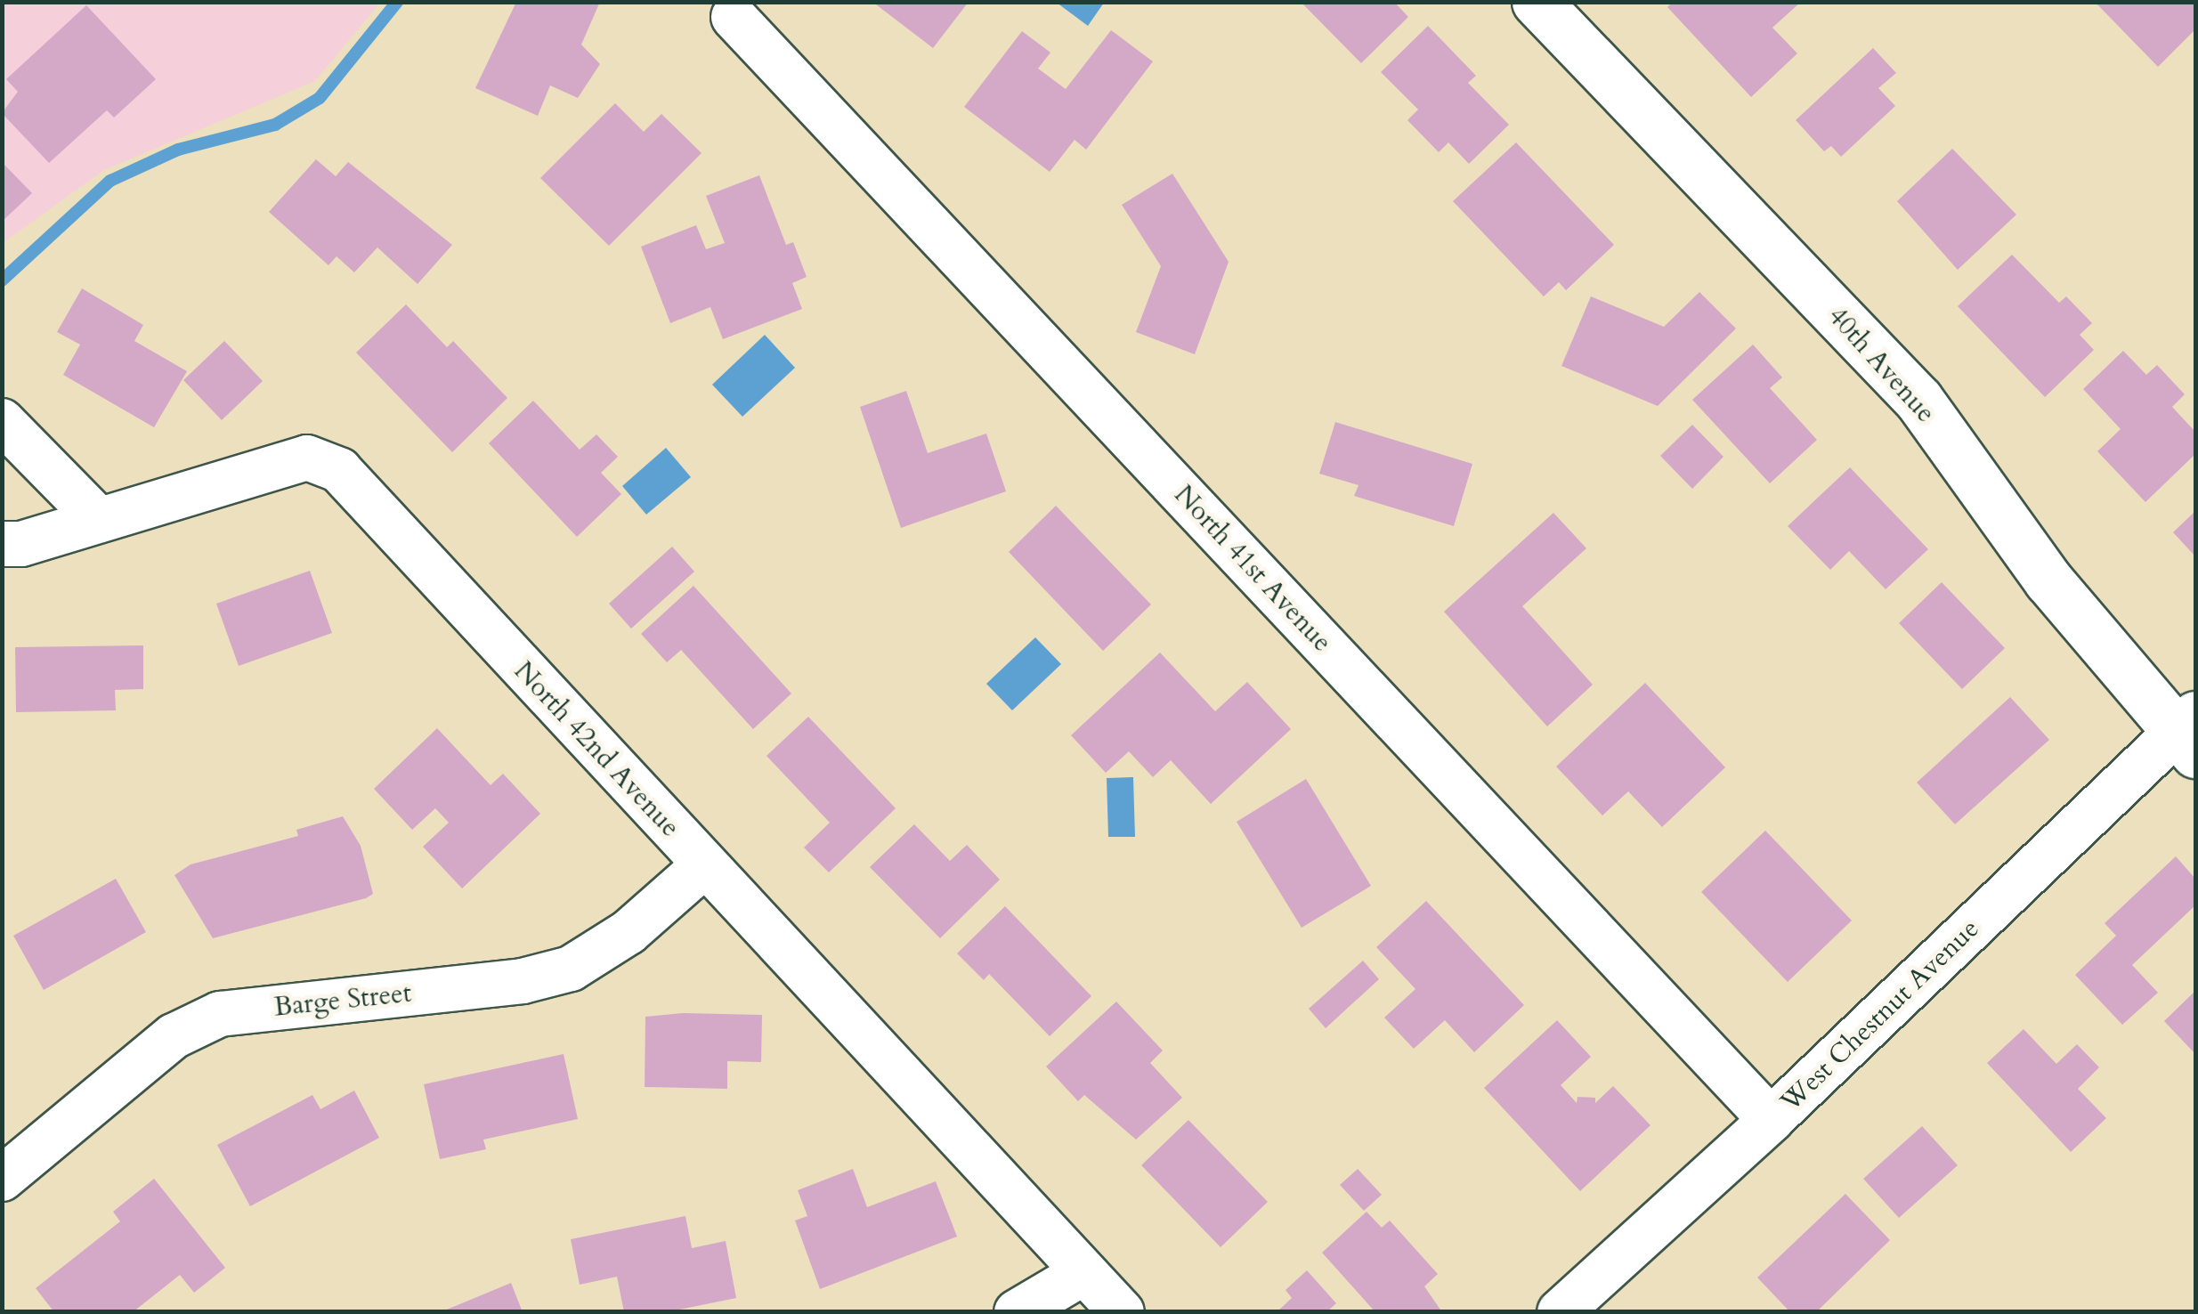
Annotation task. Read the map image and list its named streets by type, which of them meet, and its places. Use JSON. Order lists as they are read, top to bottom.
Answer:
{
  "streets": {
    "main road": ["40th Avenue"],
    "street": [
      "North 41st Avenue",
      "North 42nd Avenue",
      "Barge Street",
      "West Chestnut Avenue"
    ]
  },
  "crossings": [
    ["40th Avenue", "West Chestnut Avenue"],
    ["North 41st Avenue", "West Chestnut Avenue"],
    ["North 42nd Avenue", "Barge Street"]
  ]
}
